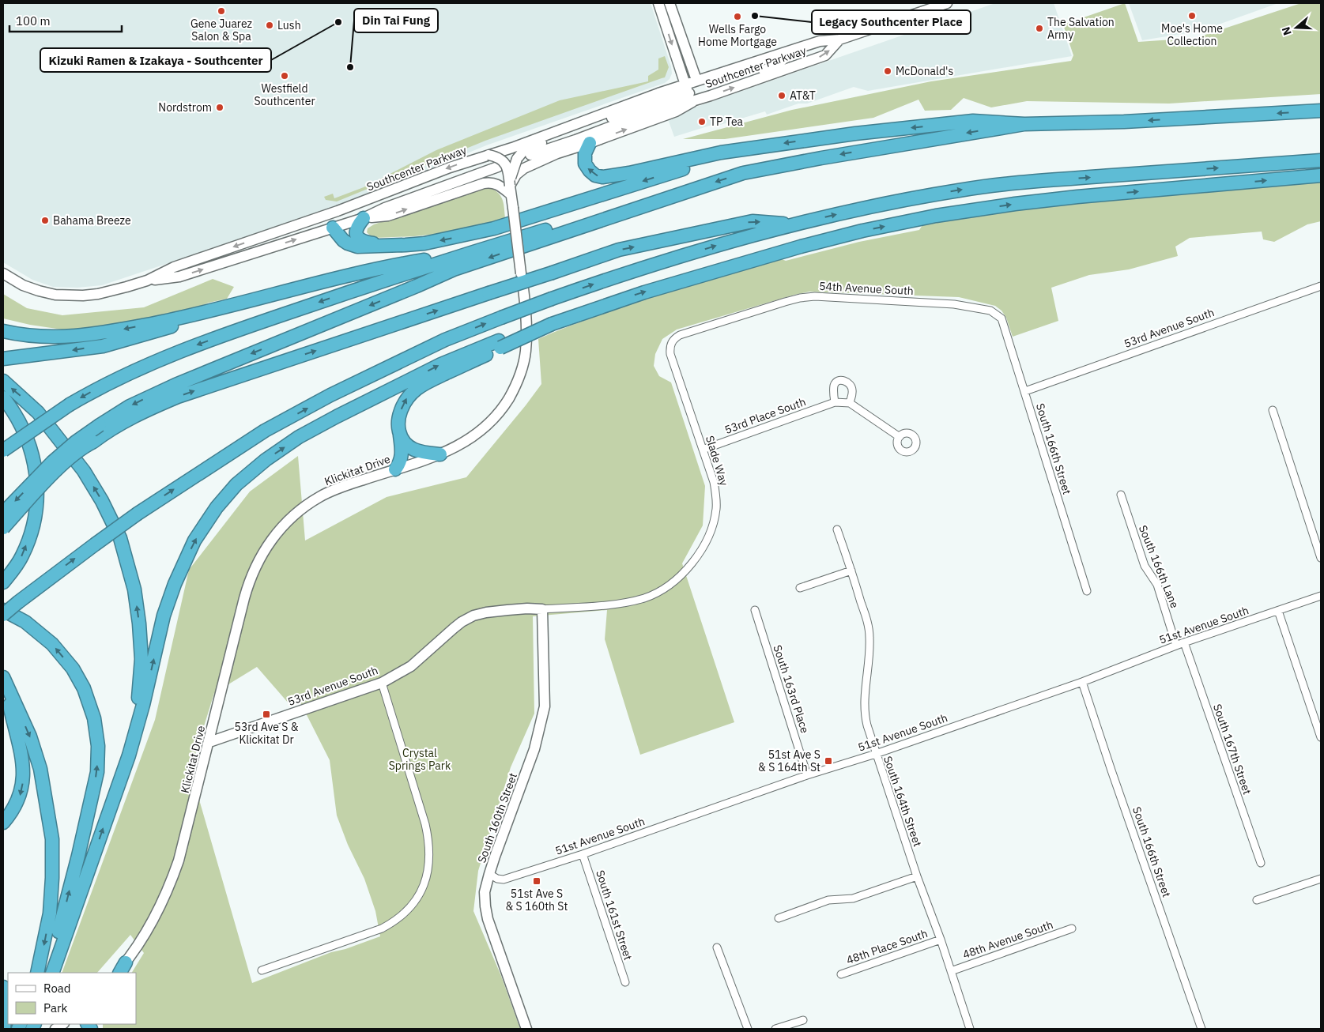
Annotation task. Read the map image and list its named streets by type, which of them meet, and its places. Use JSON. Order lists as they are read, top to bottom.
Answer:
{
  "streets": {
    "main road": [
      "Southcenter Parkway",
      "53rd Avenue South",
      "Klickitat Drive",
      "South 160th Street"
    ],
    "street": [
      "54th Avenue South",
      "53rd Place South",
      "South 166th Street",
      "Slade Way",
      "South 166th Lane",
      "51st Avenue South",
      "South 163rd Place",
      "South 167th Street",
      "South 164th Street",
      "South 161st Street",
      "48th Avenue South",
      "48th Place South"
    ]
  },
  "crossings": [
    ["Southcenter Parkway", "Klickitat Drive"],
    ["54th Avenue South", "South 166th Street"],
    ["54th Avenue South", "Slade Way"],
    ["53rd Avenue South", "South 166th Street"],
    ["53rd Avenue South", "Slade Way"],
    ["53rd Avenue South", "Klickitat Drive"],
    ["53rd Avenue South", "South 160th Street"],
    ["53rd Place South", "Slade Way"],
    ["South 166th Street", "51st Avenue South"],
    ["Slade Way", "South 160th Street"],
    ["South 166th Lane", "51st Avenue South"],
    ["51st Avenue South", "South 163rd Place"],
    ["51st Avenue South", "South 167th Street"],
    ["51st Avenue South", "South 164th Street"],
    ["51st Avenue South", "South 160th Street"],
    ["51st Avenue South", "South 161st Street"],
    ["South 164th Street", "48th Avenue South"],
    ["South 164th Street", "48th Place South"]
  ],
  "parks": ["Crystal Springs Park"],
  "places": {
    "other": [
      "Gene Juarez Salon & Spa",
      "Legacy Southcenter Place",
      "Moe's Home Collection",
      "Wells Fargo Home Mortgage",
      "Kizuki Ramen & Izakaya - Southcenter",
      "Lush",
      "The Salvation Army",
      "Din Tai Fung",
      "McDonald's",
      "Westfield Southcenter",
      "AT&T",
      "Nordstrom",
      "TP Tea",
      "Bahama Breeze"
    ],
    "transit": ["53rd Ave S & Klickitat Dr", "51st Ave S & S 164th St", "51st Ave S & S 160th St"]
  },
  "legend": ["Road", "Park"],
  "scale_bar": "100 m",
  "north": "left"
}
